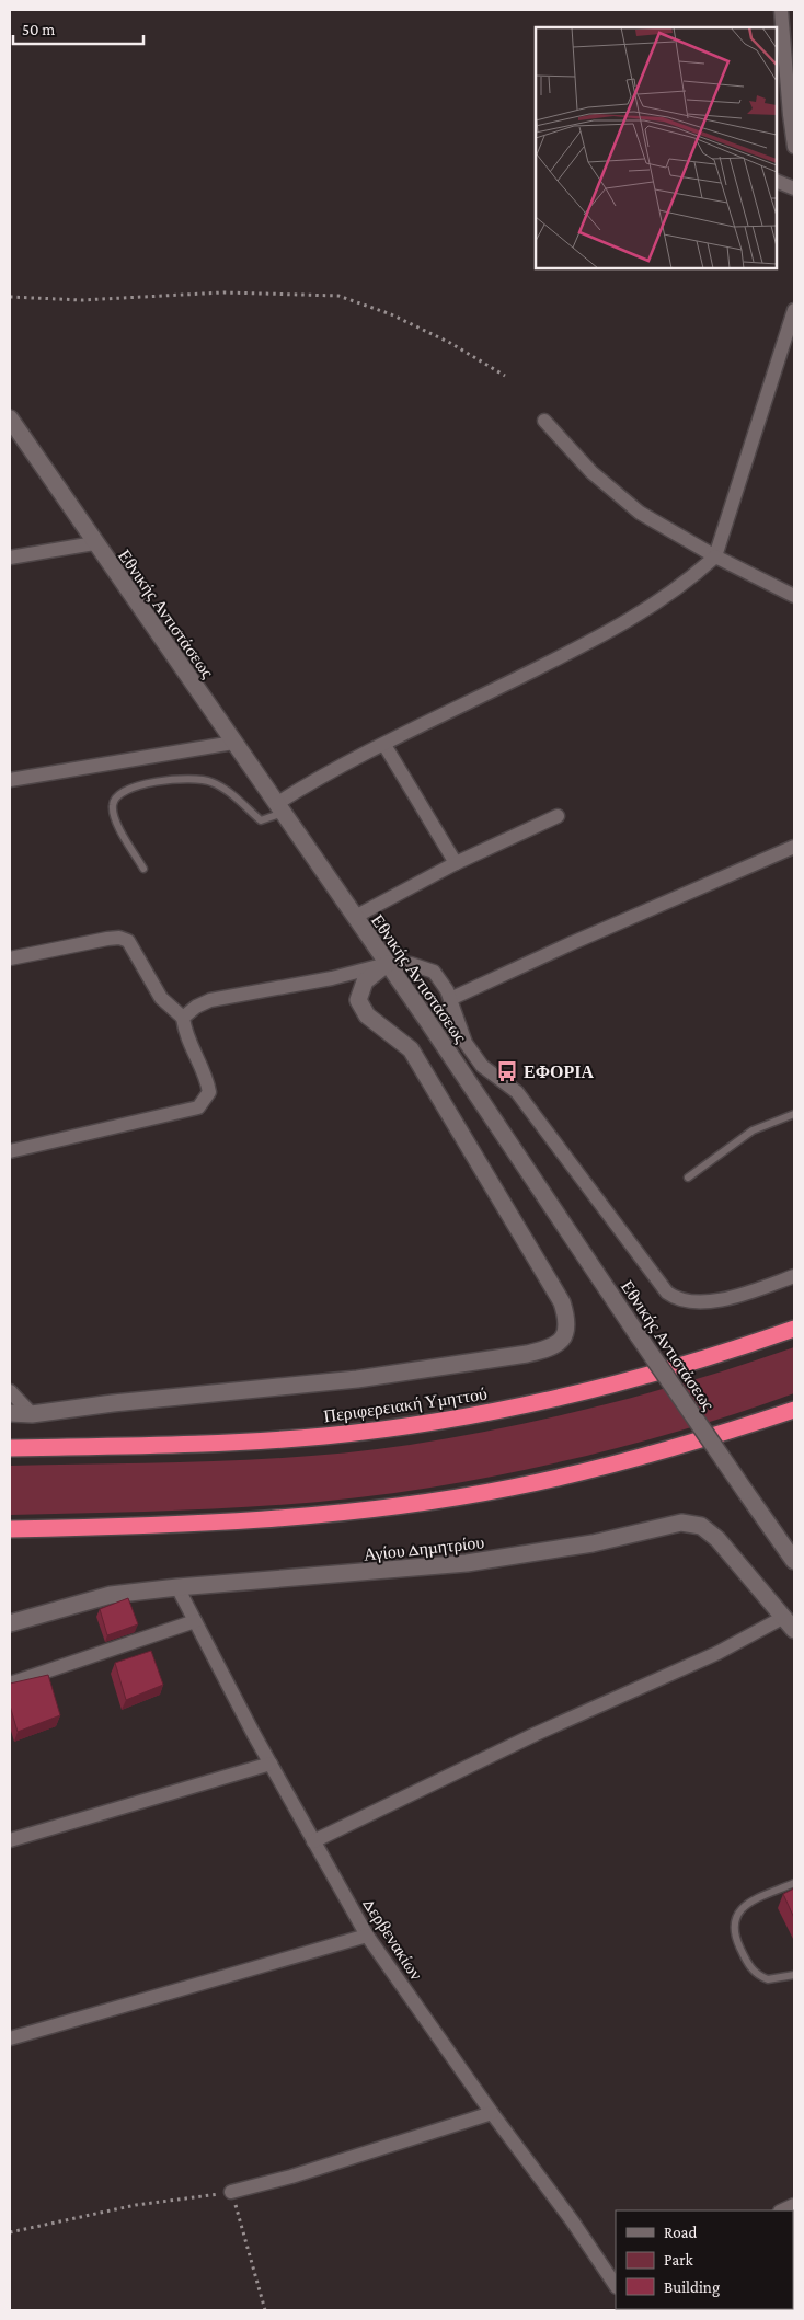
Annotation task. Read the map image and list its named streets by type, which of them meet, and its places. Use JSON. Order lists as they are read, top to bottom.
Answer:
{
  "streets": {
    "highway": ["Περιφερειακή Υμηττού"],
    "street": ["Εθνικής Αντιστάσεως", "Αγίου Δημητρίου", "Δερβενακίων"]
  },
  "crossings": [
    ["Αγίου Δημητρίου", "Δερβενακίων"]
  ],
  "places": {
    "bus stop": ["ΕΦΟΡΙΑ"]
  },
  "legend": ["Road", "Park", "Building"],
  "scale_bar": "50 m"
}
